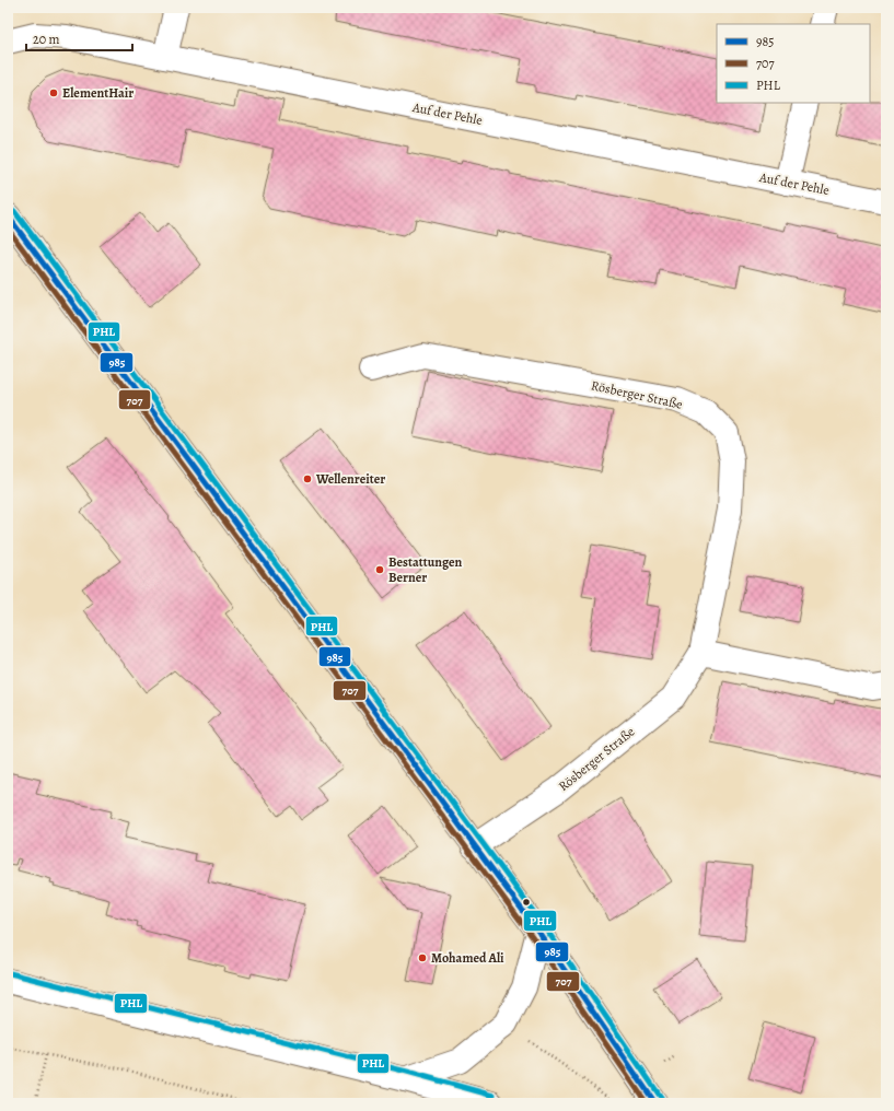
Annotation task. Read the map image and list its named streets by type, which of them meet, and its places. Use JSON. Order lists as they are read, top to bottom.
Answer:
{
  "streets": {
    "street": ["Auf der Pehle", "Rösberger Straße"]
  },
  "places": [
    "ElementHair",
    "Wellenreiter",
    "Bestattungen Berner",
    "Mohamed Ali"
  ],
  "lines": ["transit line PHL", "transit line 985", "transit line 707"],
  "legend": ["985", "707", "PHL"],
  "scale_bar": "20 m"
}
